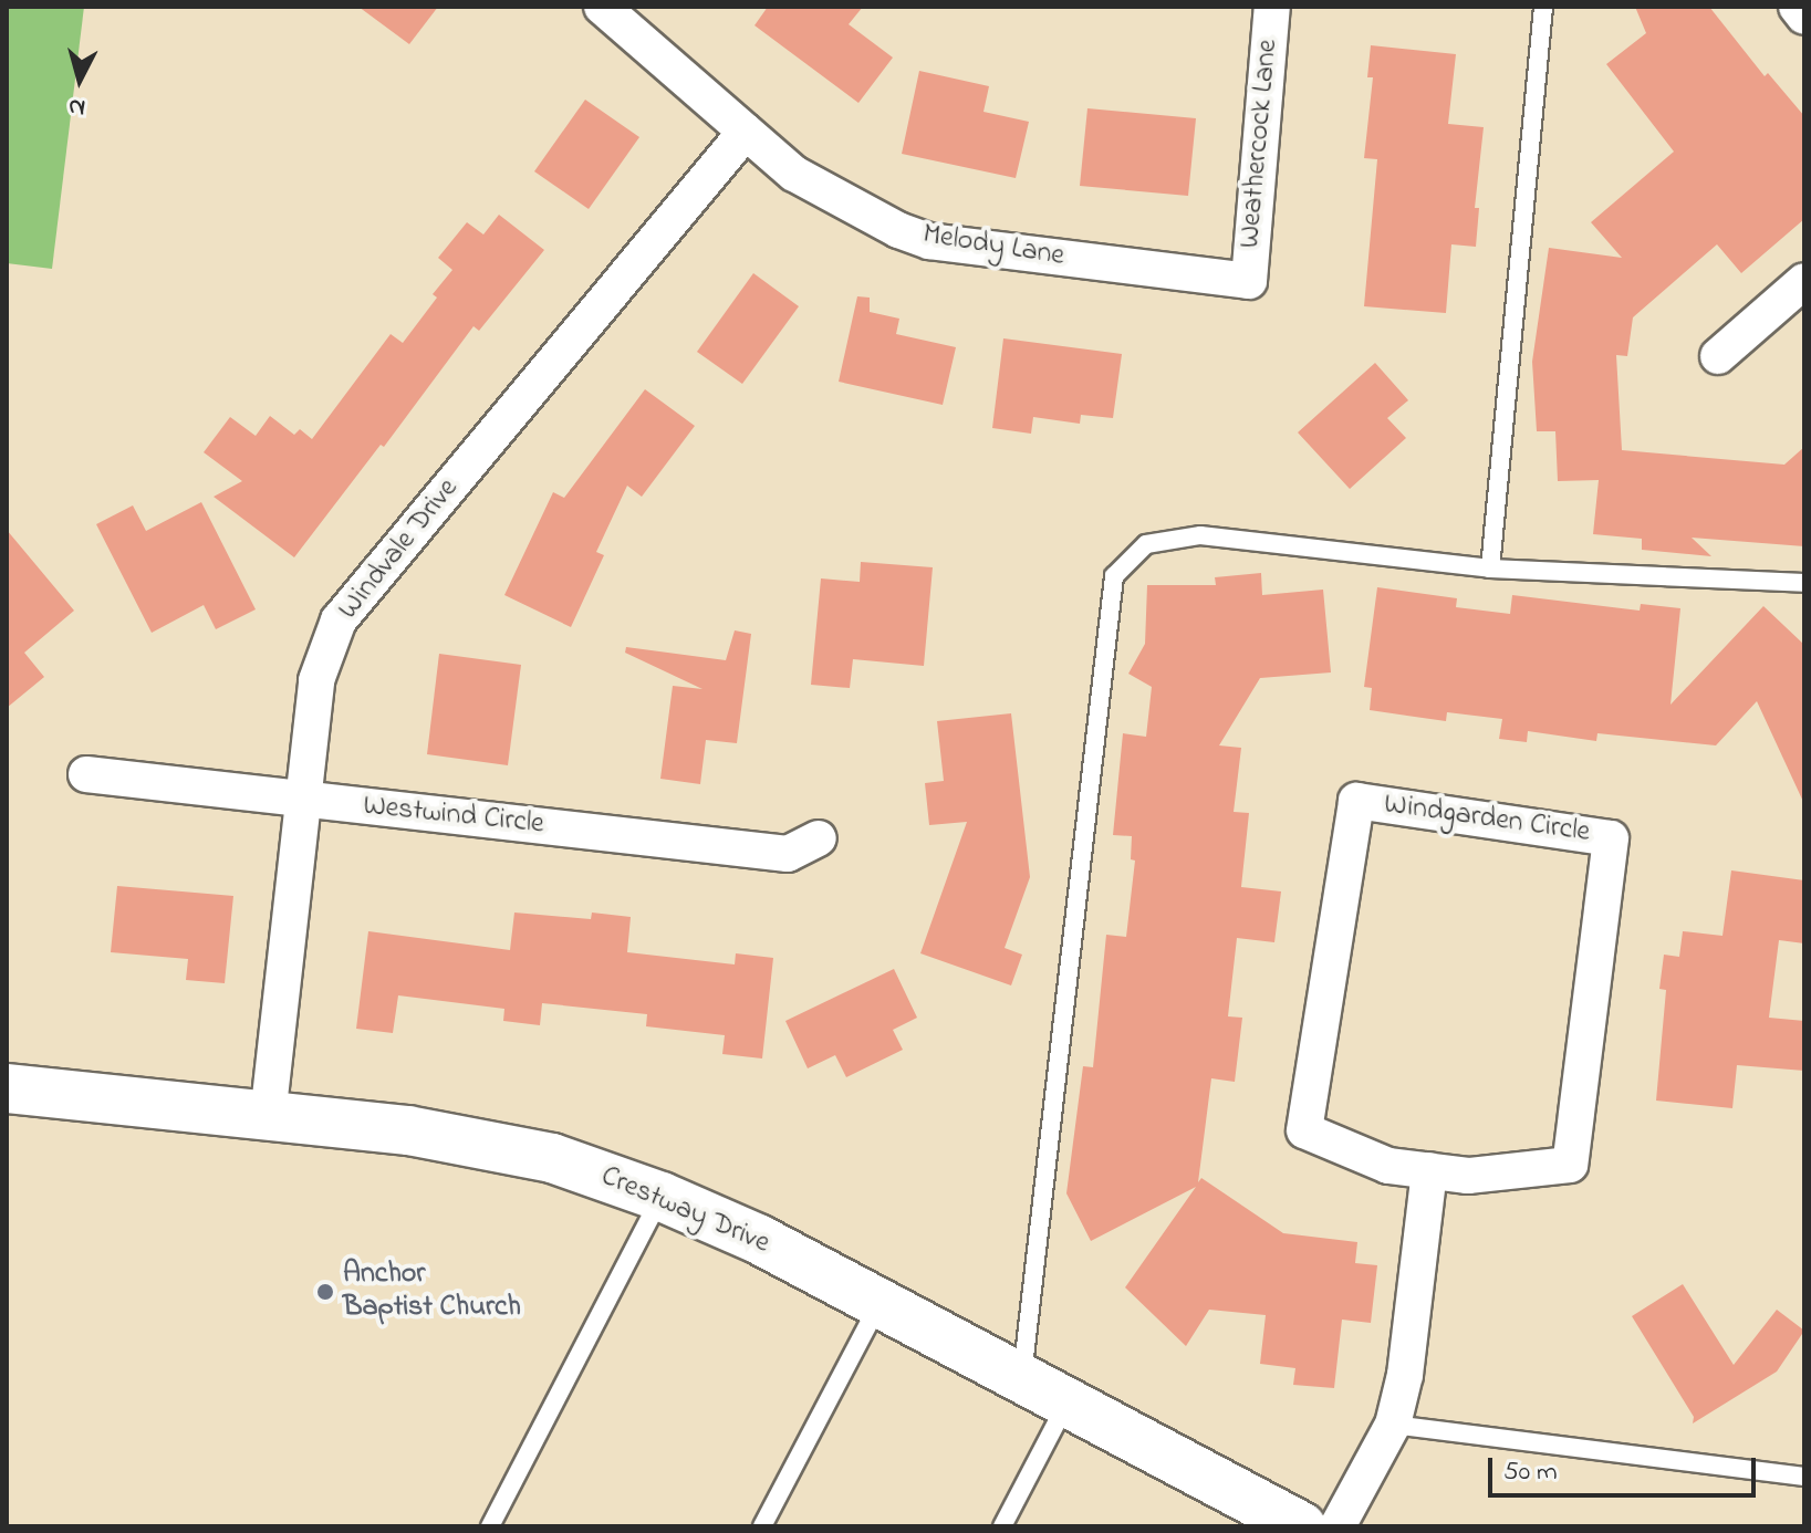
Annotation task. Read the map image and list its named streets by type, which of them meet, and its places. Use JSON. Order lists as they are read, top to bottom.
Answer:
{
  "streets": {
    "main road": ["Crestway Drive"],
    "street": [
      "Weathercock Lane",
      "Melody Lane",
      "Windvale Drive",
      "Westwind Circle",
      "Windgarden Circle"
    ]
  },
  "crossings": [
    ["Weathercock Lane", "Melody Lane"],
    ["Melody Lane", "Windvale Drive"],
    ["Windvale Drive", "Westwind Circle"],
    ["Windvale Drive", "Crestway Drive"]
  ],
  "places": ["Anchor Baptist Church"],
  "scale_bar": "50 m",
  "north": "bottom"
}
